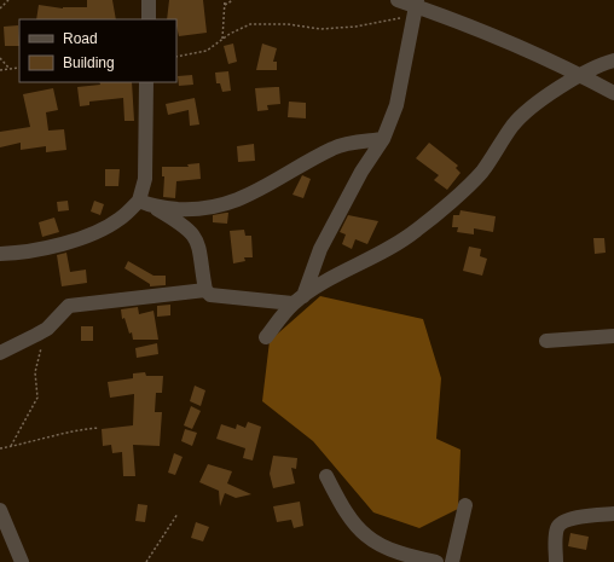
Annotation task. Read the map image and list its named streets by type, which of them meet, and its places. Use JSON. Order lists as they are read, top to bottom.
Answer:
{
  "legend": ["Road", "Building"]
}
